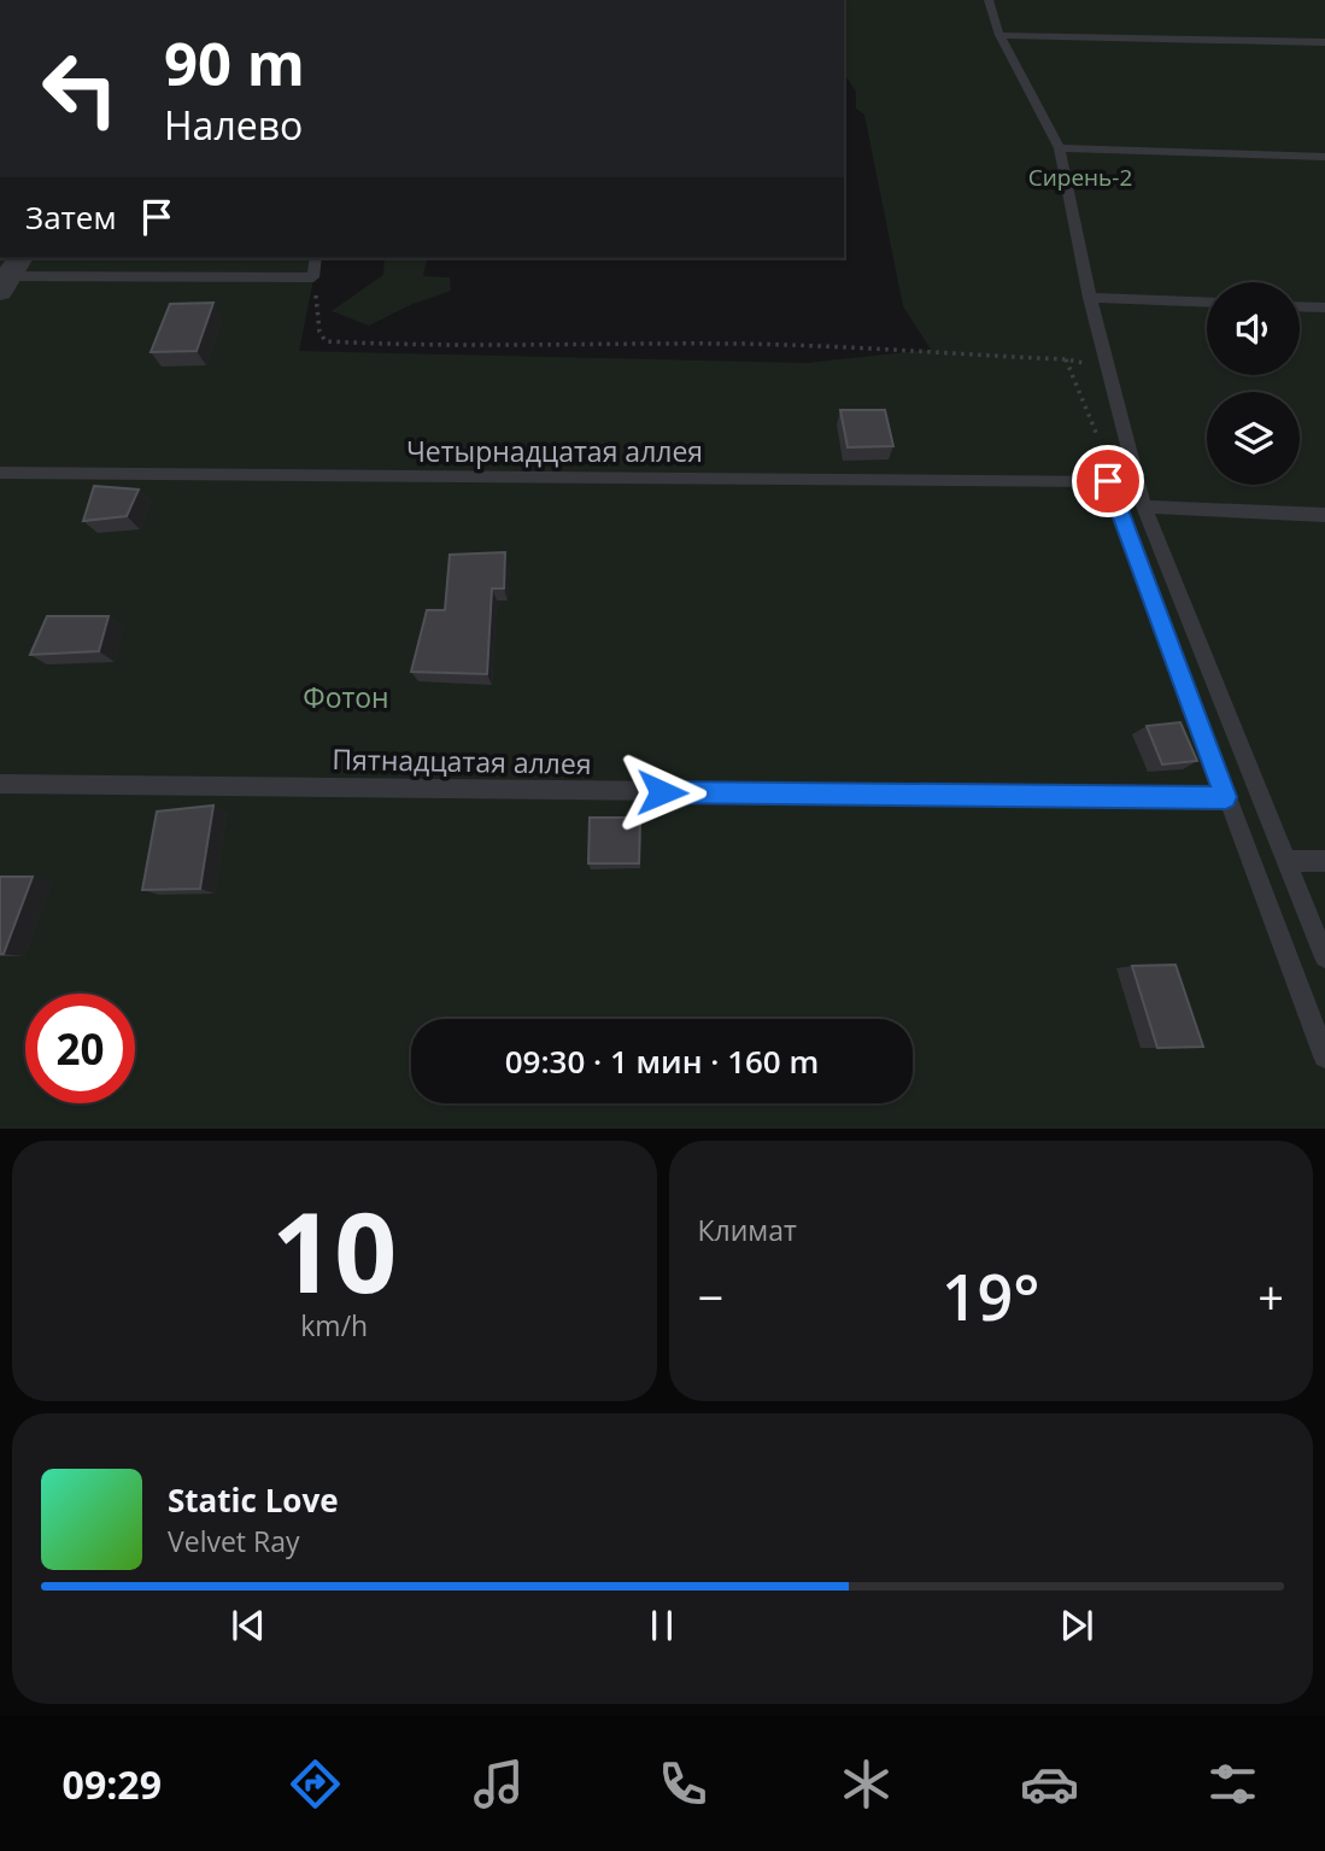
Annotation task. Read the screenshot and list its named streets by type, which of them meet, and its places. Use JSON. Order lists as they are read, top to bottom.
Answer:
{
  "streets": {
    "lane": ["Четырнадцатая аллея", "Пятнадцатая аллея"]
  },
  "parks": ["Сирень-2", "Фотон"],
  "page": {
    "turn": ["90 m", "Налево"],
    "then": "Затем",
    "limit": "20",
    "trip": "09:30 · 1 мин · 160 m",
    "tile": [
      ["10", "km/h"],
      "Климат"
    ],
    "heat": ["−", "19°", "+"],
    "song": ["Static Love", "Velvet Ray"],
    "tabs": "09:29"
  }
}
